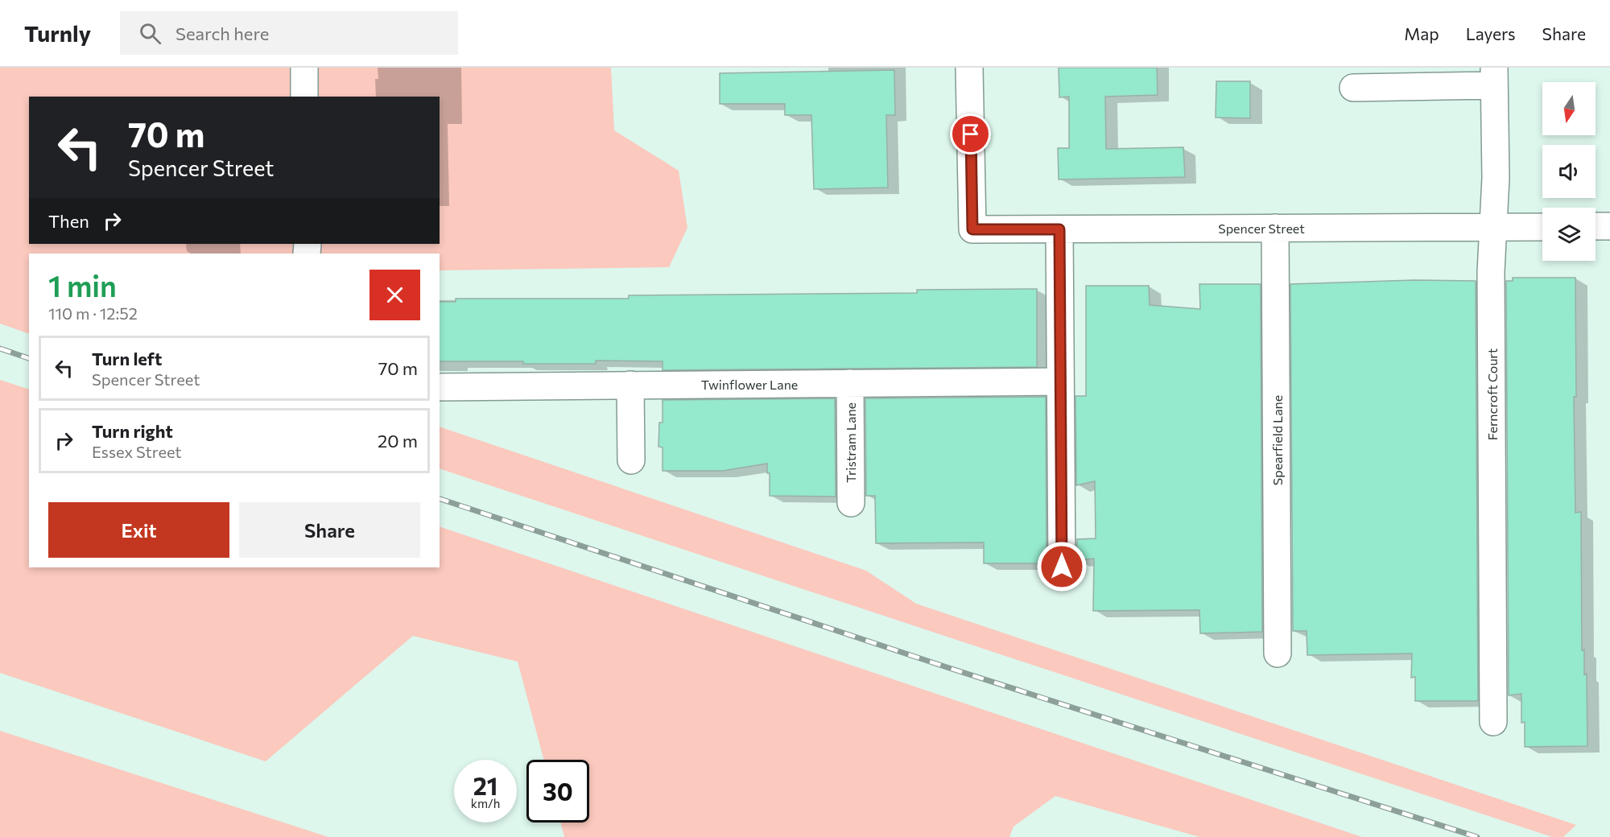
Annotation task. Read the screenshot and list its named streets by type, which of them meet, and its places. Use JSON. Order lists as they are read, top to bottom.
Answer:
{
  "streets": {
    "street": [
      "Spencer Street",
      "Twinflower Lane",
      "Ferncroft Court",
      "Spearfield Lane",
      "Tristram Lane"
    ]
  },
  "crossings": [
    ["Spencer Street", "Ferncroft Court"],
    ["Spencer Street", "Spearfield Lane"],
    ["Twinflower Lane", "Tristram Lane"]
  ],
  "north": "bottom",
  "page": {
    "header": "Turnly",
    "search": "Search here",
    "nav": ["Map", "Layers", "Share"],
    "turn": ["70 m", "Spencer Street"],
    "then": "Then",
    "heading": ["1 min", "110 m · 12:52"],
    "list": [
      {
        "name": "Turn left",
        "note": "Spencer Street",
        "value": "70 m"
      },
      {
        "name": "Turn right",
        "note": "Essex Street",
        "value": "20 m"
      }
    ],
    "buttons": ["Exit", "Share"],
    "speed": "21 km/h",
    "limit": "30"
  }
}
